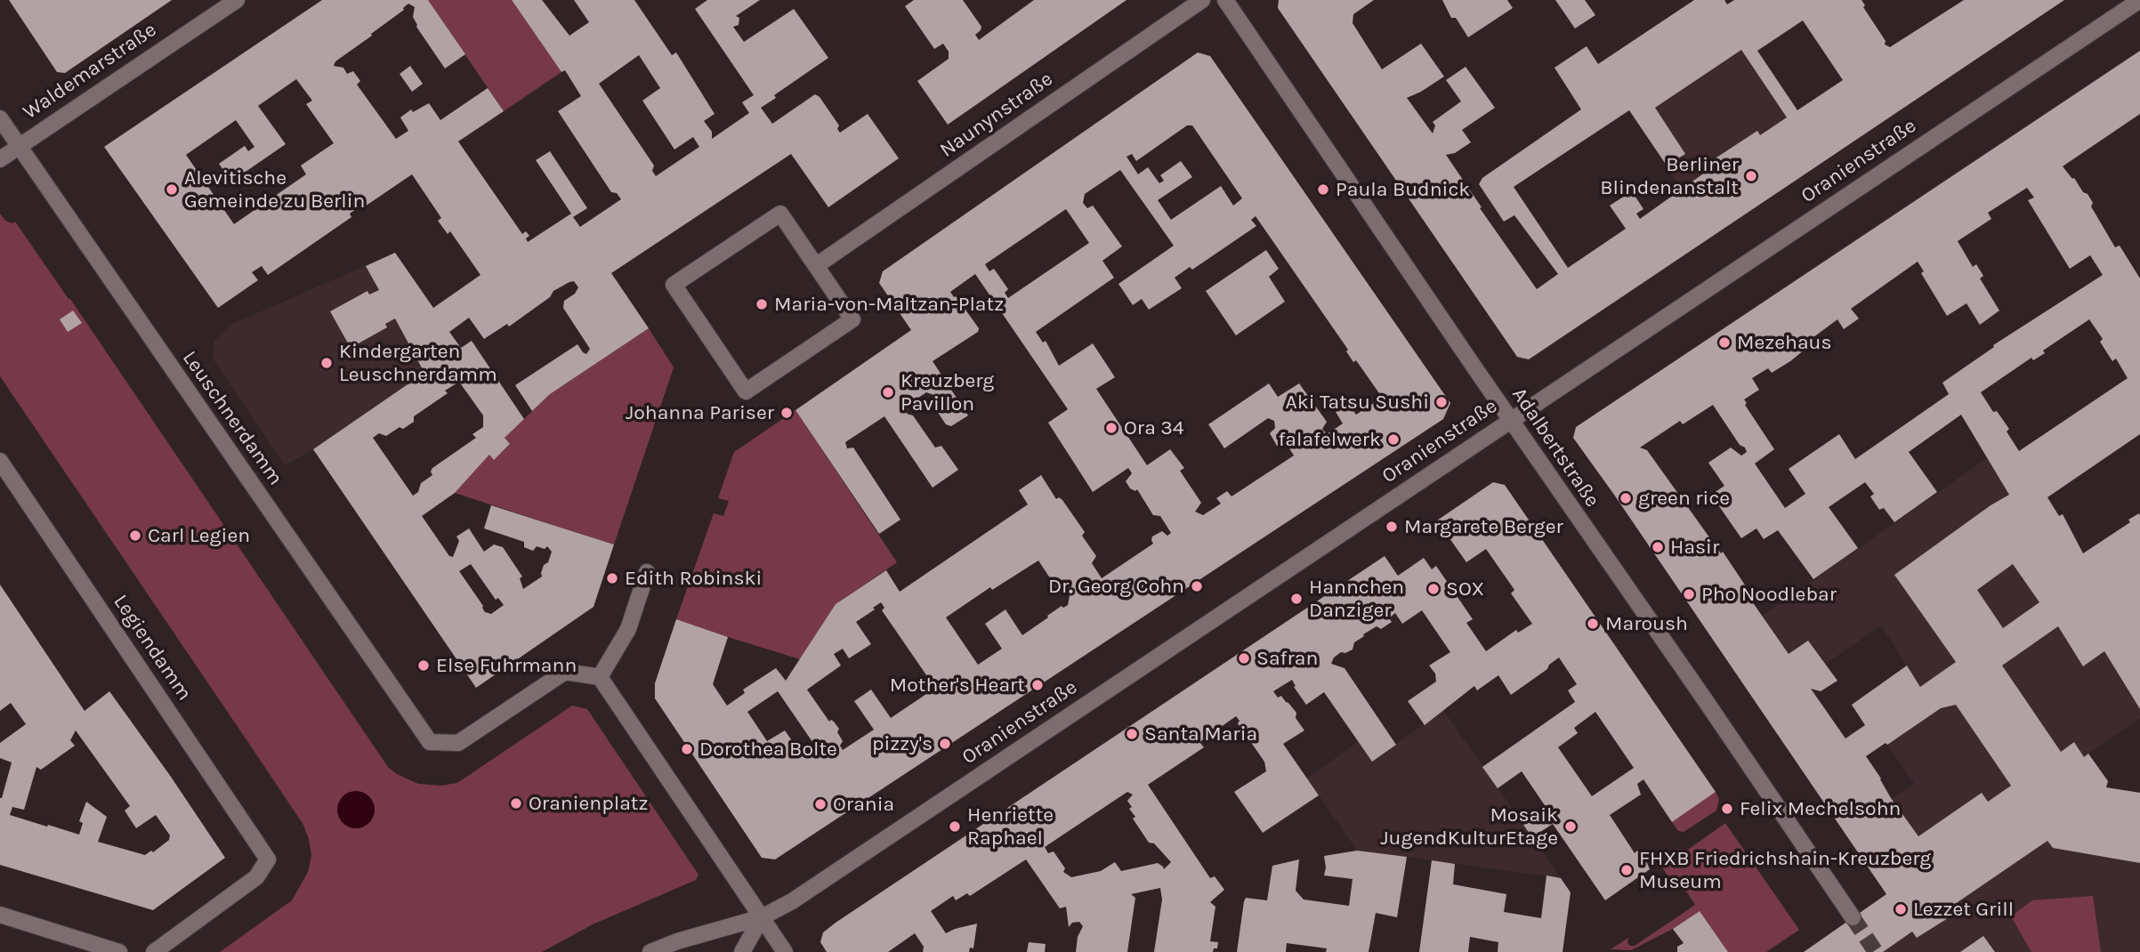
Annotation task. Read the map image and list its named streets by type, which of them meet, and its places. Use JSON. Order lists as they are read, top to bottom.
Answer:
{
  "streets": {
    "street": [
      "Waldemarstraße",
      "Naunynstraße",
      "Oranienstraße",
      "Leuschnerdamm",
      "Adalbertstraße",
      "Legiendamm"
    ]
  },
  "crossings": [
    ["Waldemarstraße", "Leuschnerdamm"],
    ["Oranienstraße", "Adalbertstraße"]
  ],
  "places": [
    "Berliner Blindenanstalt",
    "Alevitische Gemeinde zu Berlin",
    "Paula Budnick",
    "Maria-von-Maltzan-Platz",
    "Mezehaus",
    "Kindergarten Leuschnerdamm",
    "Kreuzberg Pavillon",
    "Aki Tatsu Sushi",
    "Johanna Pariser",
    "Ora 34",
    "falafelwerk",
    "green rice",
    "Margarete Berger",
    "Carl Legien",
    "Hasir",
    "Edith Robinski",
    "Dr. Georg Cohn",
    "SOX",
    "Pho Noodlebar",
    "Hannchen Danziger",
    "Maroush",
    "Safran",
    "Else Fuhrmann",
    "Mother's Heart",
    "Santa Maria",
    "pizzy's",
    "Dorothea Bolte",
    "Oranienplatz",
    "Orania",
    "Felix Mechelsohn",
    "Henriette Raphael",
    "Mosaik JugendKulturEtage",
    "FHXB Friedrichshain-Kreuzberg Museum",
    "Lezzet Grill"
  ]
}
